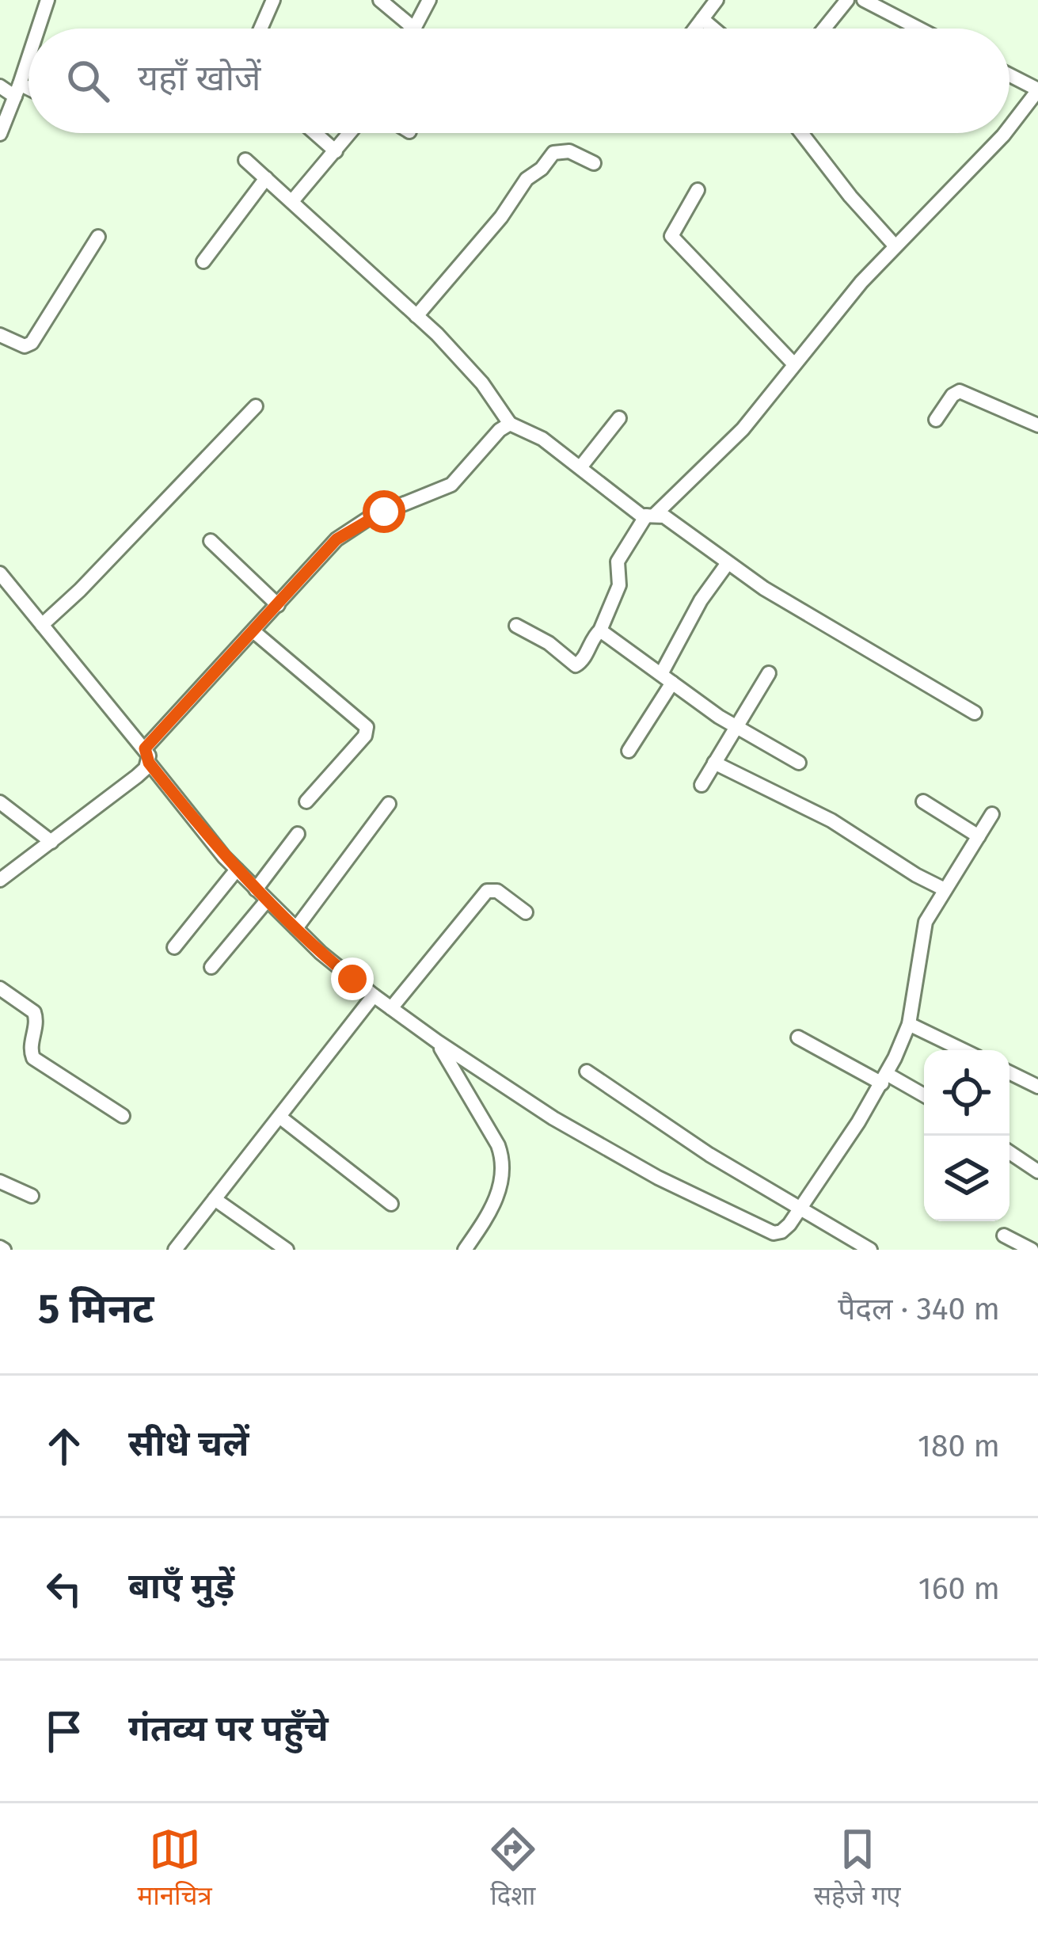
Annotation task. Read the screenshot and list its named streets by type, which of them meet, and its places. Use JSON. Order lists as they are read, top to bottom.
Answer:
{
  "page": {
    "search": "यहाँ खोजें",
    "heading": ["5 मिनट", "पैदल · 340 m"],
    "list": [
      ["सीधे चलें", "180 m"],
      ["बाएँ मुड़ें", "160 m"],
      "गंतव्य पर पहुँचे"
    ],
    "nav": ["मानचित्र", "दिशा", "सहेजे गए"]
  }
}
